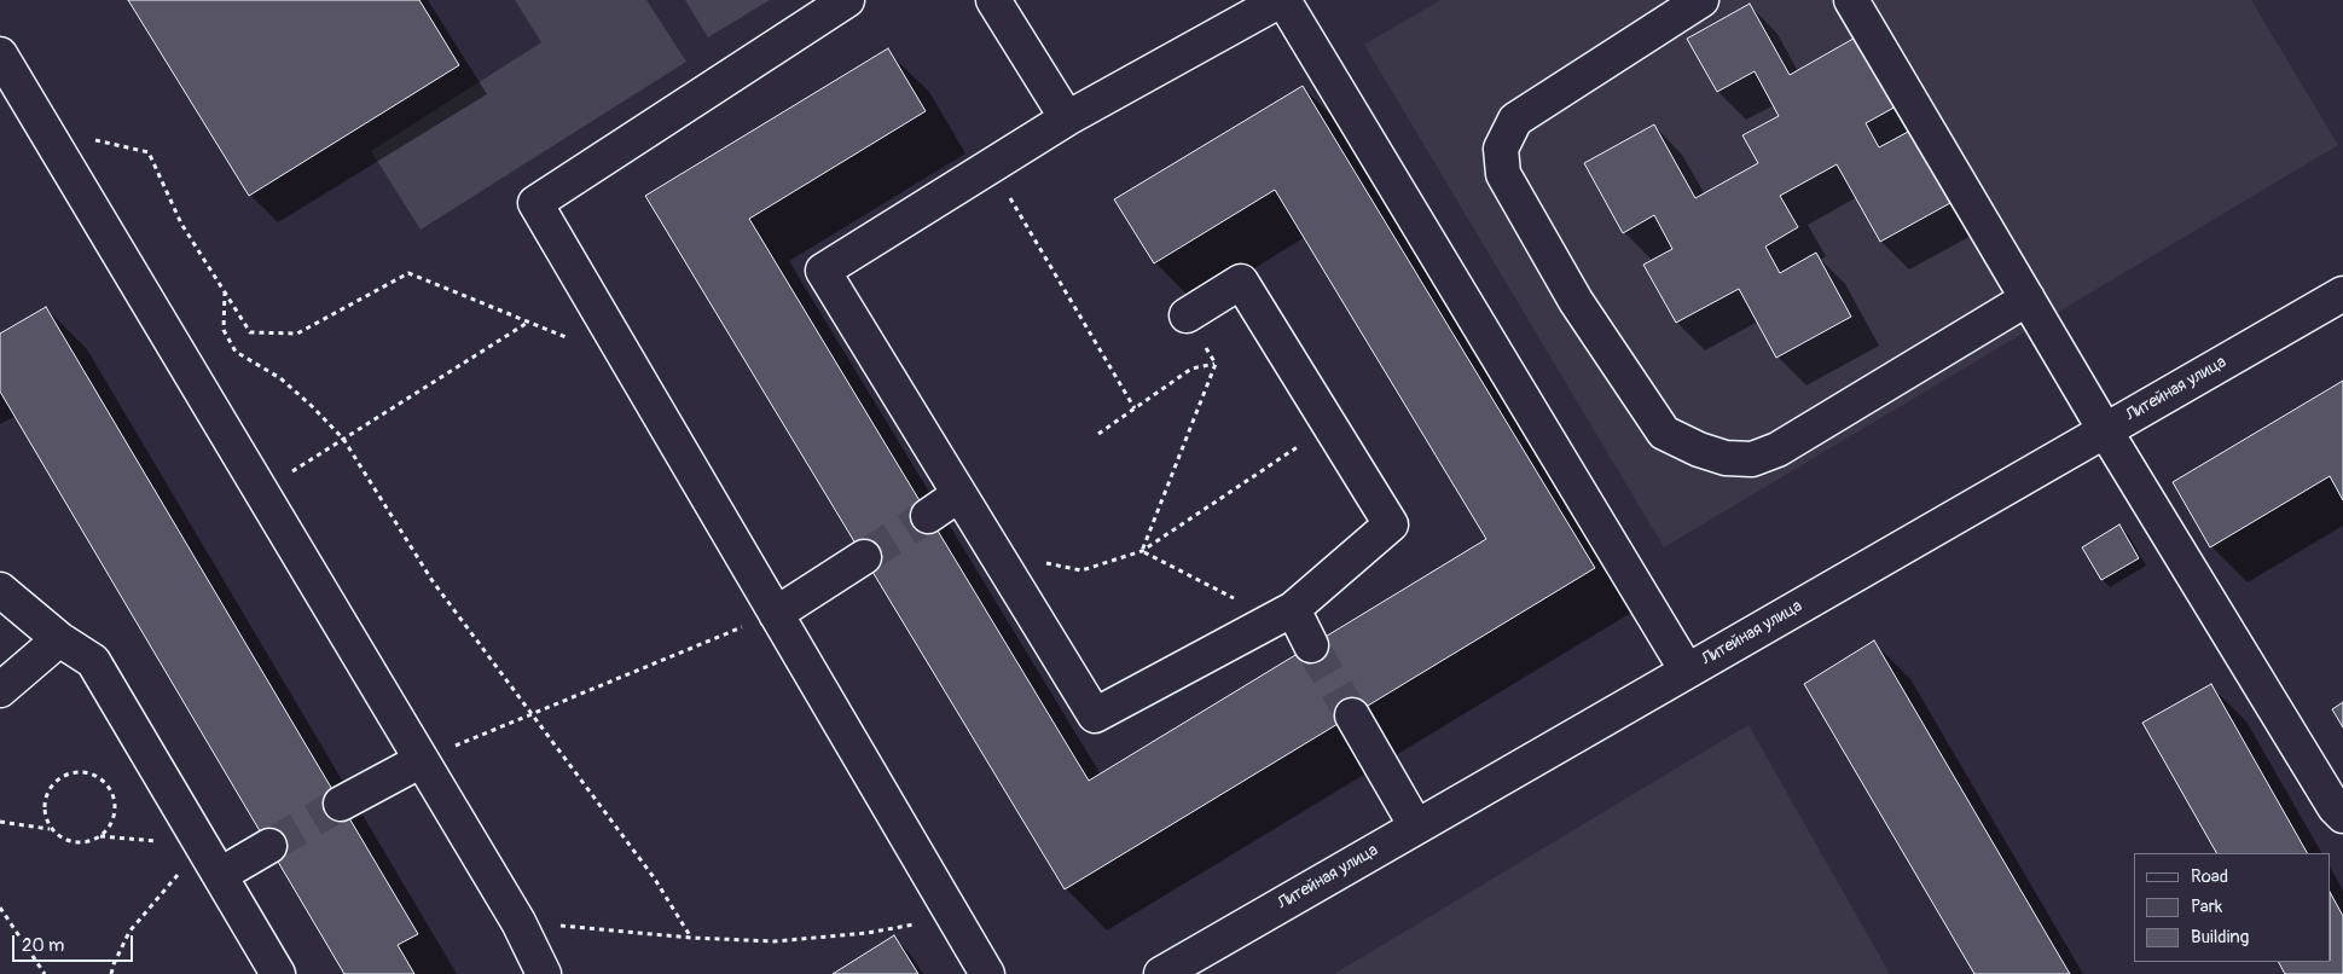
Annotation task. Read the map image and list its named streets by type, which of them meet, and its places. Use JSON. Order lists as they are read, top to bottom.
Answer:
{
  "streets": {
    "street": ["Литейная улица"]
  },
  "legend": ["Road", "Park", "Building"],
  "scale_bar": "20 m"
}
